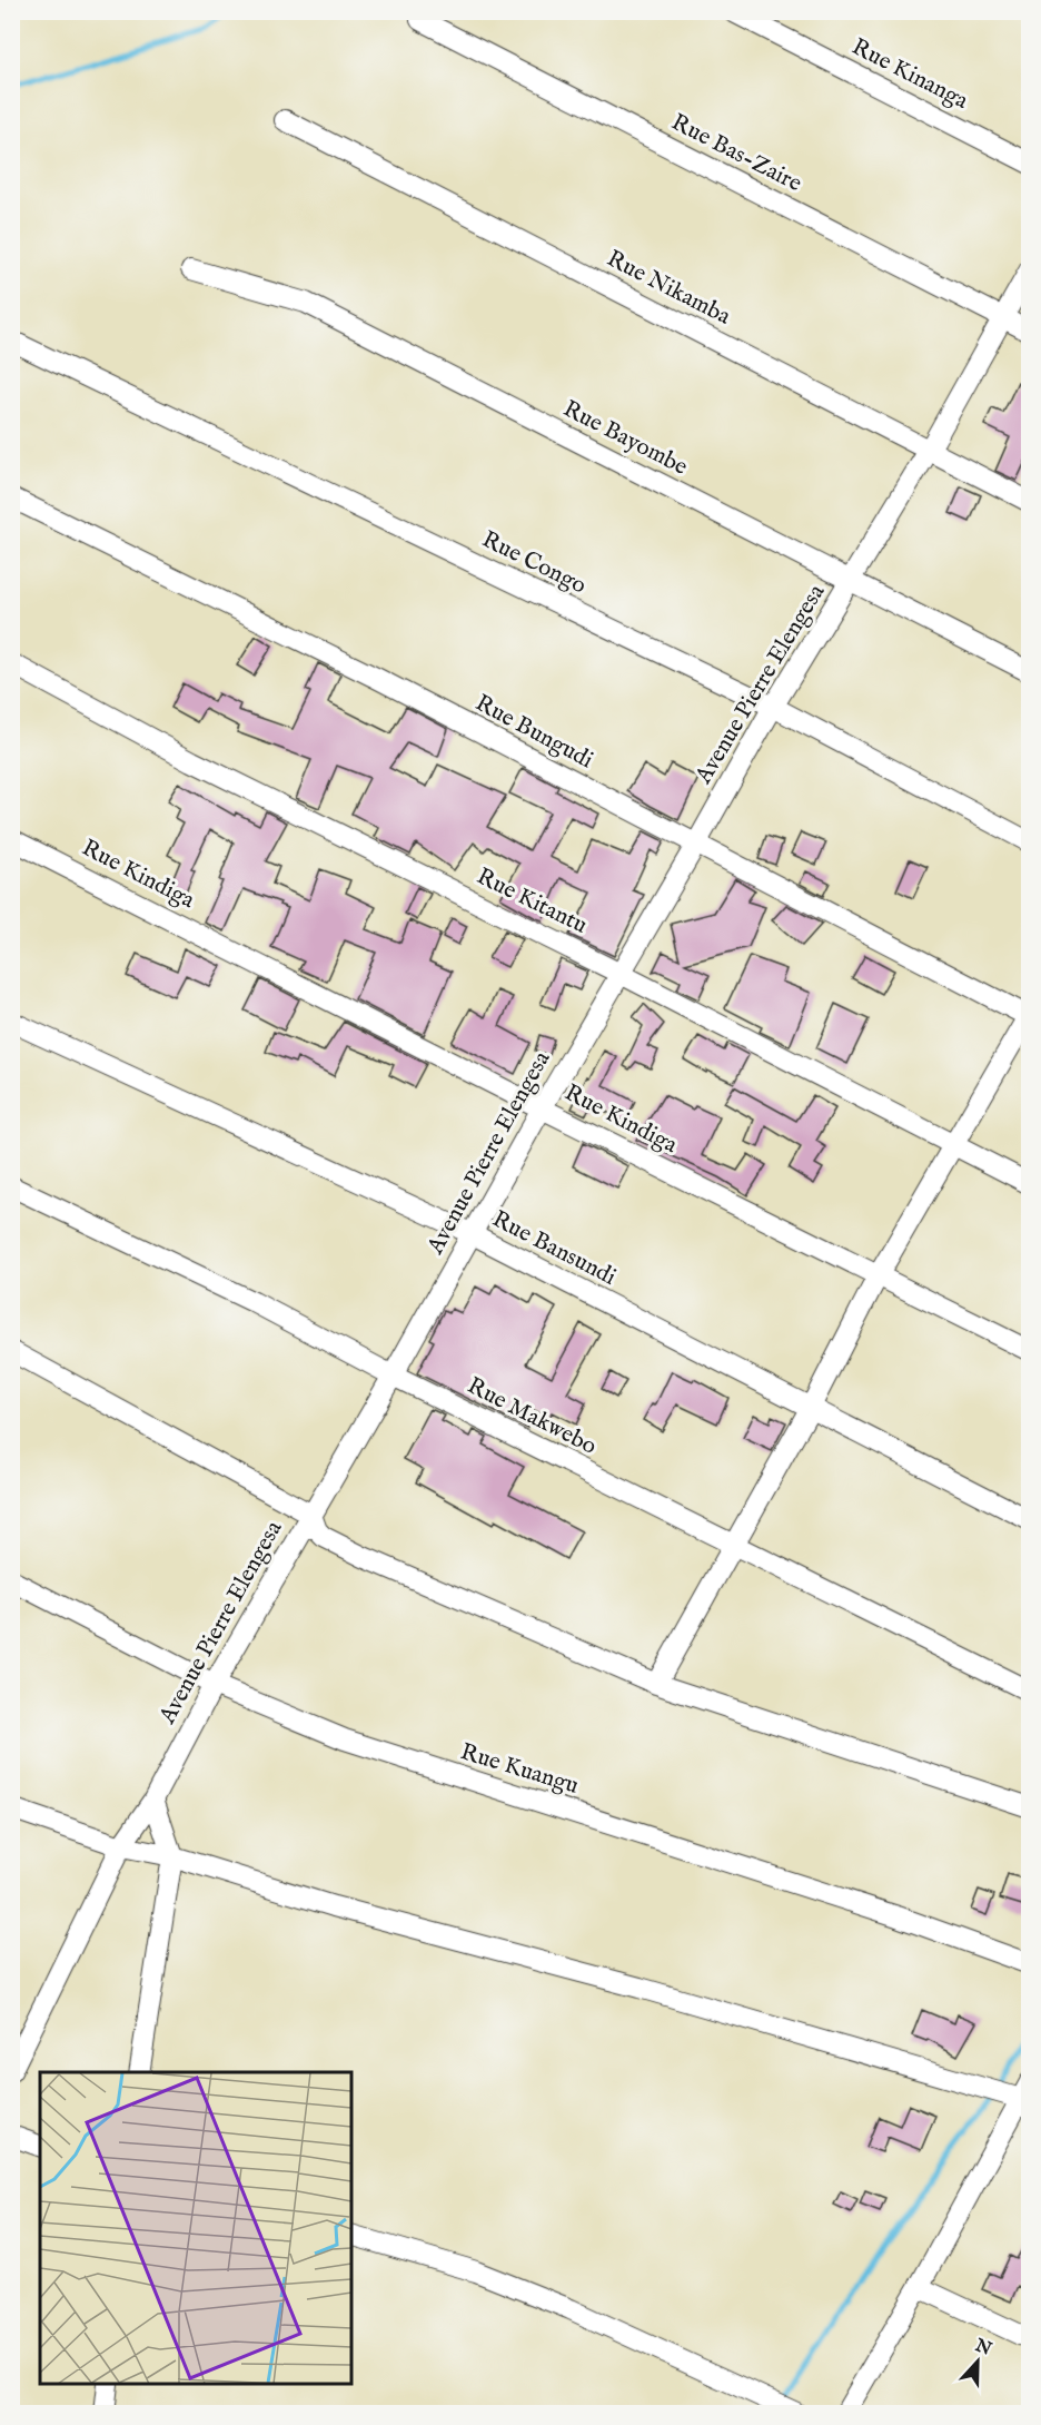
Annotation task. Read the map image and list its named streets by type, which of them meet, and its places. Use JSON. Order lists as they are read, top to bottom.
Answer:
{
  "streets": {
    "street": [
      "Rue Kinanga",
      "Rue Bas-Zaire",
      "Rue Nikamba",
      "Rue Bayombe",
      "Rue Congo",
      "Avenue Pierre Elengesa",
      "Rue Bungudi",
      "Rue Kindiga",
      "Rue Kitantu",
      "Rue Bansundi",
      "Rue Makwebo",
      "Rue Kuangu"
    ]
  },
  "crossings": [
    ["Rue Bas-Zaire", "Avenue Pierre Elengesa"],
    ["Rue Nikamba", "Avenue Pierre Elengesa"],
    ["Rue Bayombe", "Avenue Pierre Elengesa"],
    ["Rue Congo", "Avenue Pierre Elengesa"],
    ["Avenue Pierre Elengesa", "Rue Bungudi"],
    ["Avenue Pierre Elengesa", "Rue Kindiga"],
    ["Avenue Pierre Elengesa", "Rue Kitantu"],
    ["Avenue Pierre Elengesa", "Rue Bansundi"],
    ["Avenue Pierre Elengesa", "Rue Makwebo"],
    ["Avenue Pierre Elengesa", "Rue Kuangu"]
  ],
  "north": "top"
}
